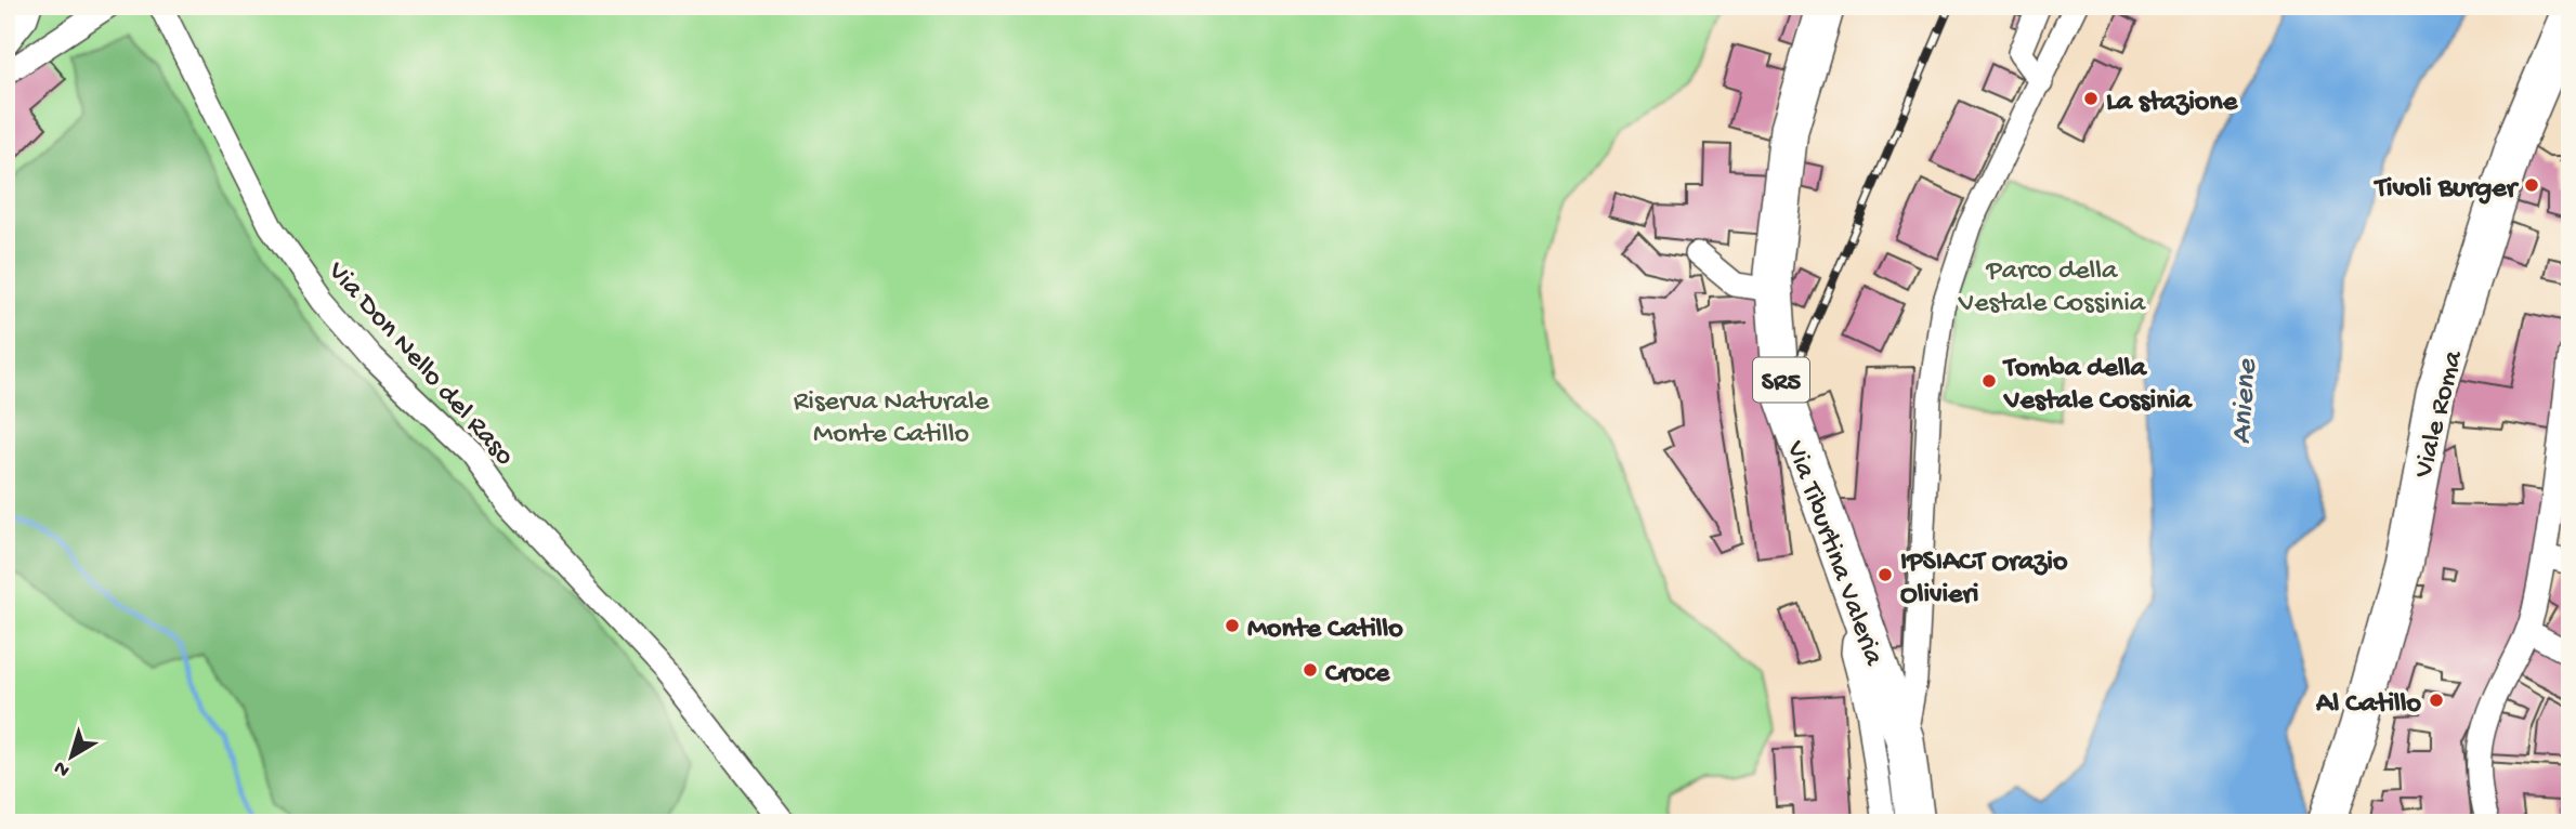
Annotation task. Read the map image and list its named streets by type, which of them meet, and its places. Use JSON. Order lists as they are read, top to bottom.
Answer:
{
  "streets": {
    "main road": ["SR5", "Viale Roma", "Via Tiburtina Valeria"],
    "street": ["Via Don Nello del Raso"]
  },
  "water": ["Aniene"],
  "parks": ["Parco della Vestale Cossinia", "Riserva Naturale Monte Catillo"],
  "places": [
    "La stazione",
    "Tivoli Burger",
    "Tomba della Vestale Cossinia",
    "IPSIACT Orazio Olivieri",
    "Monte Catillo",
    "Croce",
    "Al Catillo"
  ],
  "north": "bottom left"
}
